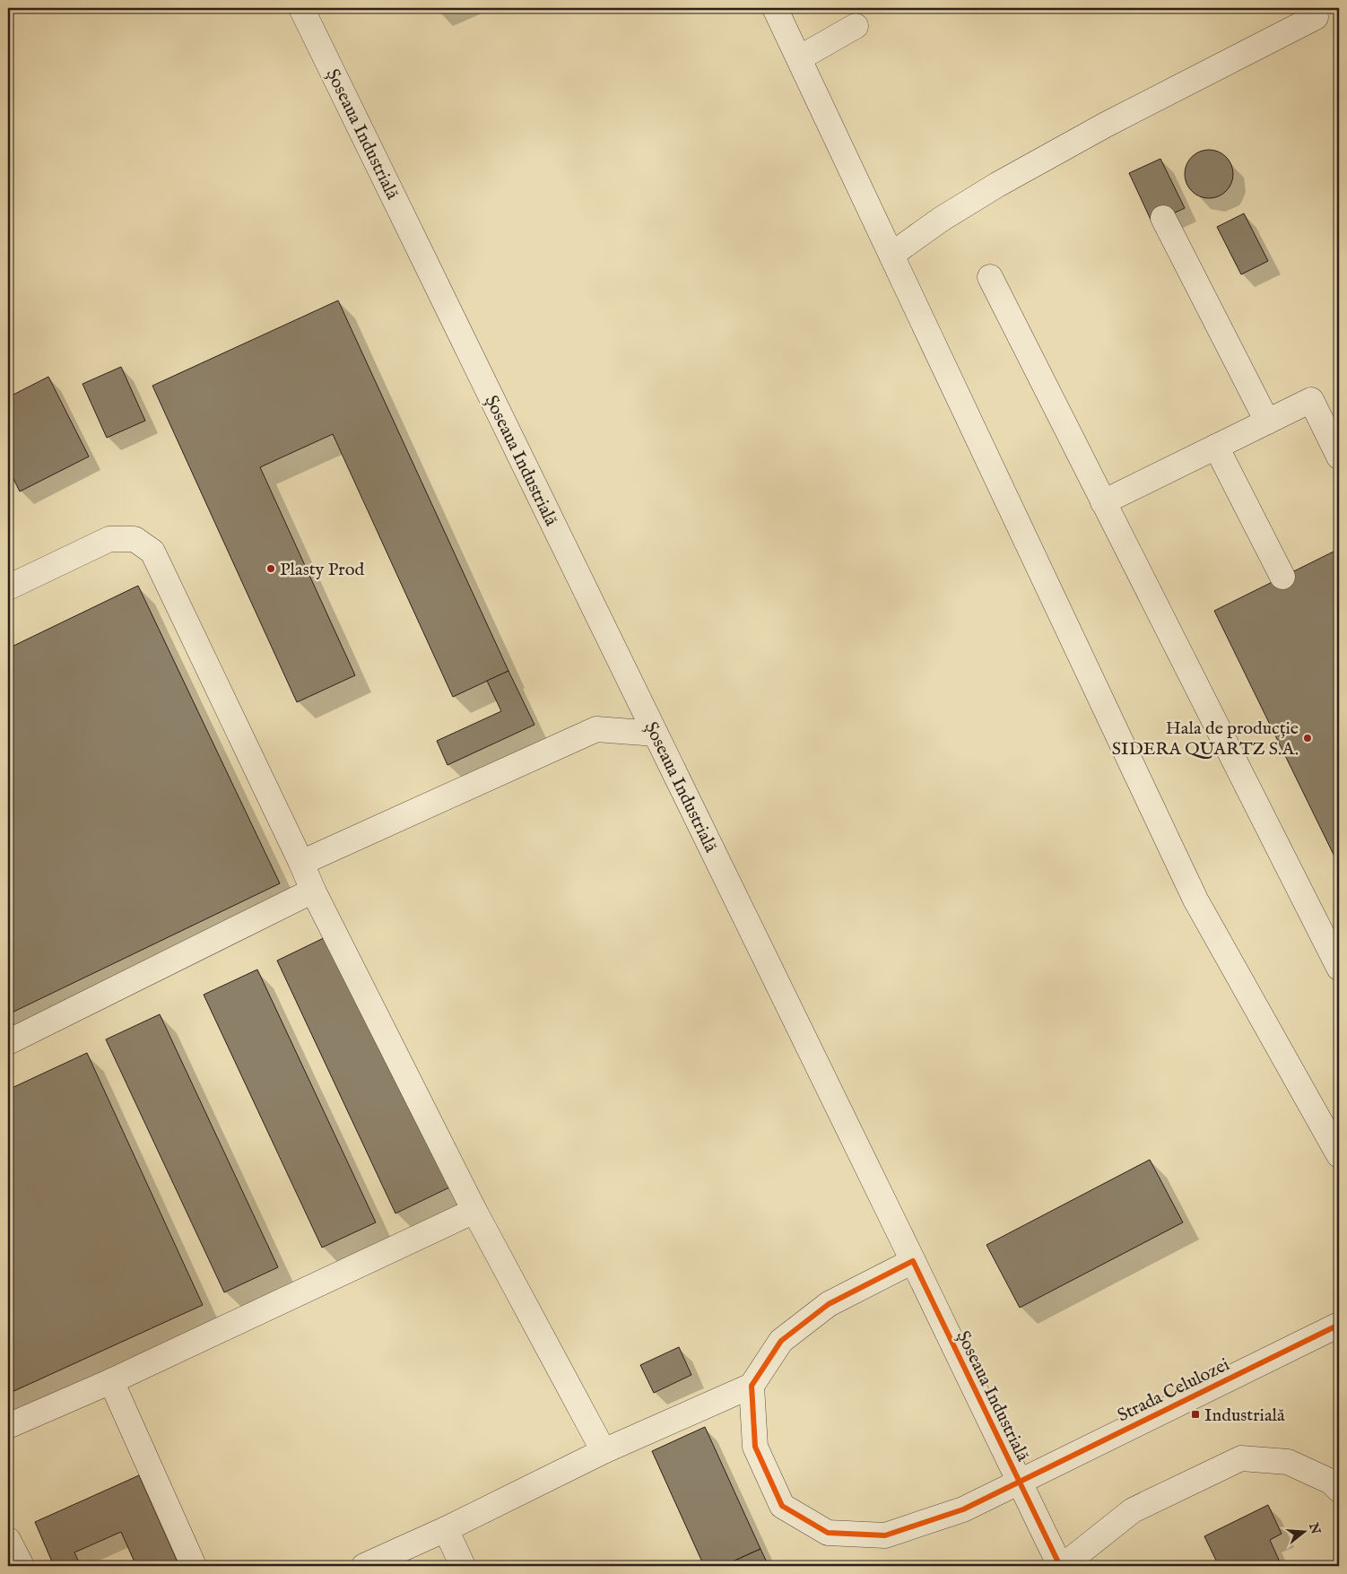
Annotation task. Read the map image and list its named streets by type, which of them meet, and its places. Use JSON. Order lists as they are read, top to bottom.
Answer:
{
  "streets": {
    "street": ["Șoseaua Industrială", "Strada Celulozei"]
  },
  "crossings": [
    ["Șoseaua Industrială", "Strada Celulozei"]
  ],
  "places": {
    "other": ["Plasty Prod", "Hala de producție SIDERA QUARTZ S.A."],
    "transit": ["Industrială"]
  },
  "north": "right"
}
